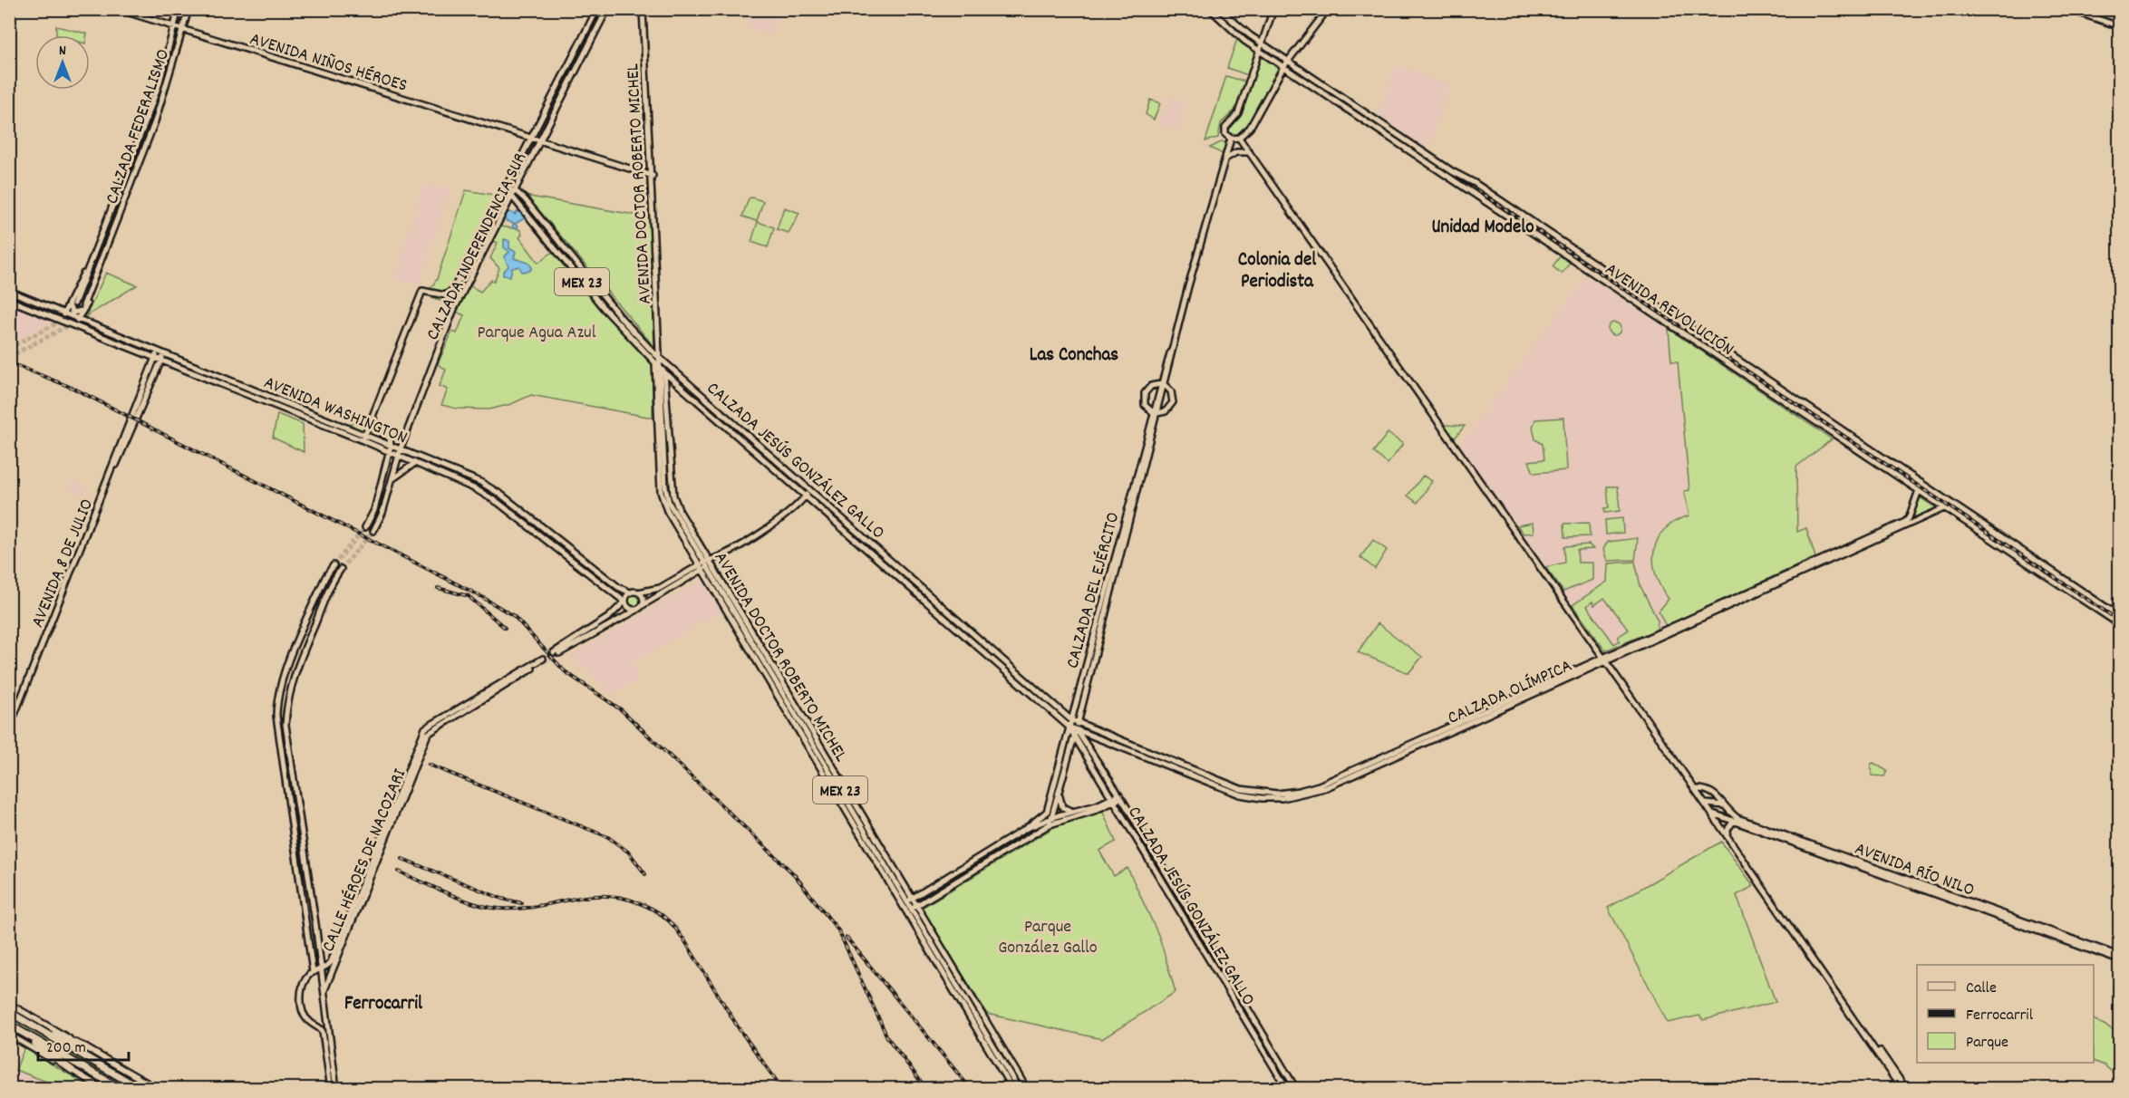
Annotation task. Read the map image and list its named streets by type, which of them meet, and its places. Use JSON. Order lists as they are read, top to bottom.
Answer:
{
  "streets": {
    "main road": [
      "AVENIDA NIÑOS HÉROES",
      "CALZADA FEDERALISMO",
      "AVENIDA DOCTOR ROBERTO MICHEL",
      "CALZADA INDEPENDENCIA SUR",
      "MEX 23",
      "AVENIDA REVOLUCIÓN",
      "AVENIDA WASHINGTON",
      "CALZADA JESÚS GONZÁLEZ GALLO",
      "AVENIDA 8 DE JULIO",
      "CALZADA DEL EJÉRCITO",
      "CALZADA OLÍMPICA",
      "CALLE HÉROES DE NACOZARI",
      "AVENIDA RÍO NILO"
    ]
  },
  "crossings": [
    ["AVENIDA NIÑOS HÉROES", "CALZADA FEDERALISMO"],
    ["AVENIDA NIÑOS HÉROES", "AVENIDA DOCTOR ROBERTO MICHEL"],
    ["AVENIDA NIÑOS HÉROES", "CALZADA INDEPENDENCIA SUR"],
    ["CALZADA FEDERALISMO", "AVENIDA WASHINGTON"],
    ["AVENIDA DOCTOR ROBERTO MICHEL", "MEX 23"],
    ["AVENIDA DOCTOR ROBERTO MICHEL", "CALZADA JESÚS GONZÁLEZ GALLO"],
    ["CALZADA INDEPENDENCIA SUR", "MEX 23"],
    ["CALZADA INDEPENDENCIA SUR", "AVENIDA WASHINGTON"],
    ["CALZADA INDEPENDENCIA SUR", "CALZADA JESÚS GONZÁLEZ GALLO"],
    ["MEX 23", "CALZADA JESÚS GONZÁLEZ GALLO"],
    ["MEX 23", "CALZADA DEL EJÉRCITO"],
    ["MEX 23", "CALZADA OLÍMPICA"],
    ["AVENIDA REVOLUCIÓN", "CALZADA DEL EJÉRCITO"],
    ["AVENIDA REVOLUCIÓN", "CALZADA OLÍMPICA"],
    ["AVENIDA WASHINGTON", "AVENIDA 8 DE JULIO"],
    ["CALZADA JESÚS GONZÁLEZ GALLO", "CALZADA DEL EJÉRCITO"],
    ["CALZADA JESÚS GONZÁLEZ GALLO", "CALZADA OLÍMPICA"],
    ["CALZADA DEL EJÉRCITO", "CALZADA OLÍMPICA"]
  ],
  "districts": [
    "Unidad Modelo",
    "Colonia del Periodista",
    "Las Conchas",
    "Ferrocarril"
  ],
  "parks": ["Parque Agua Azul", "Parque González Gallo"],
  "legend": ["Calle", "Ferrocarril", "Parque"],
  "scale_bar": "200 m",
  "north": "top"
}
